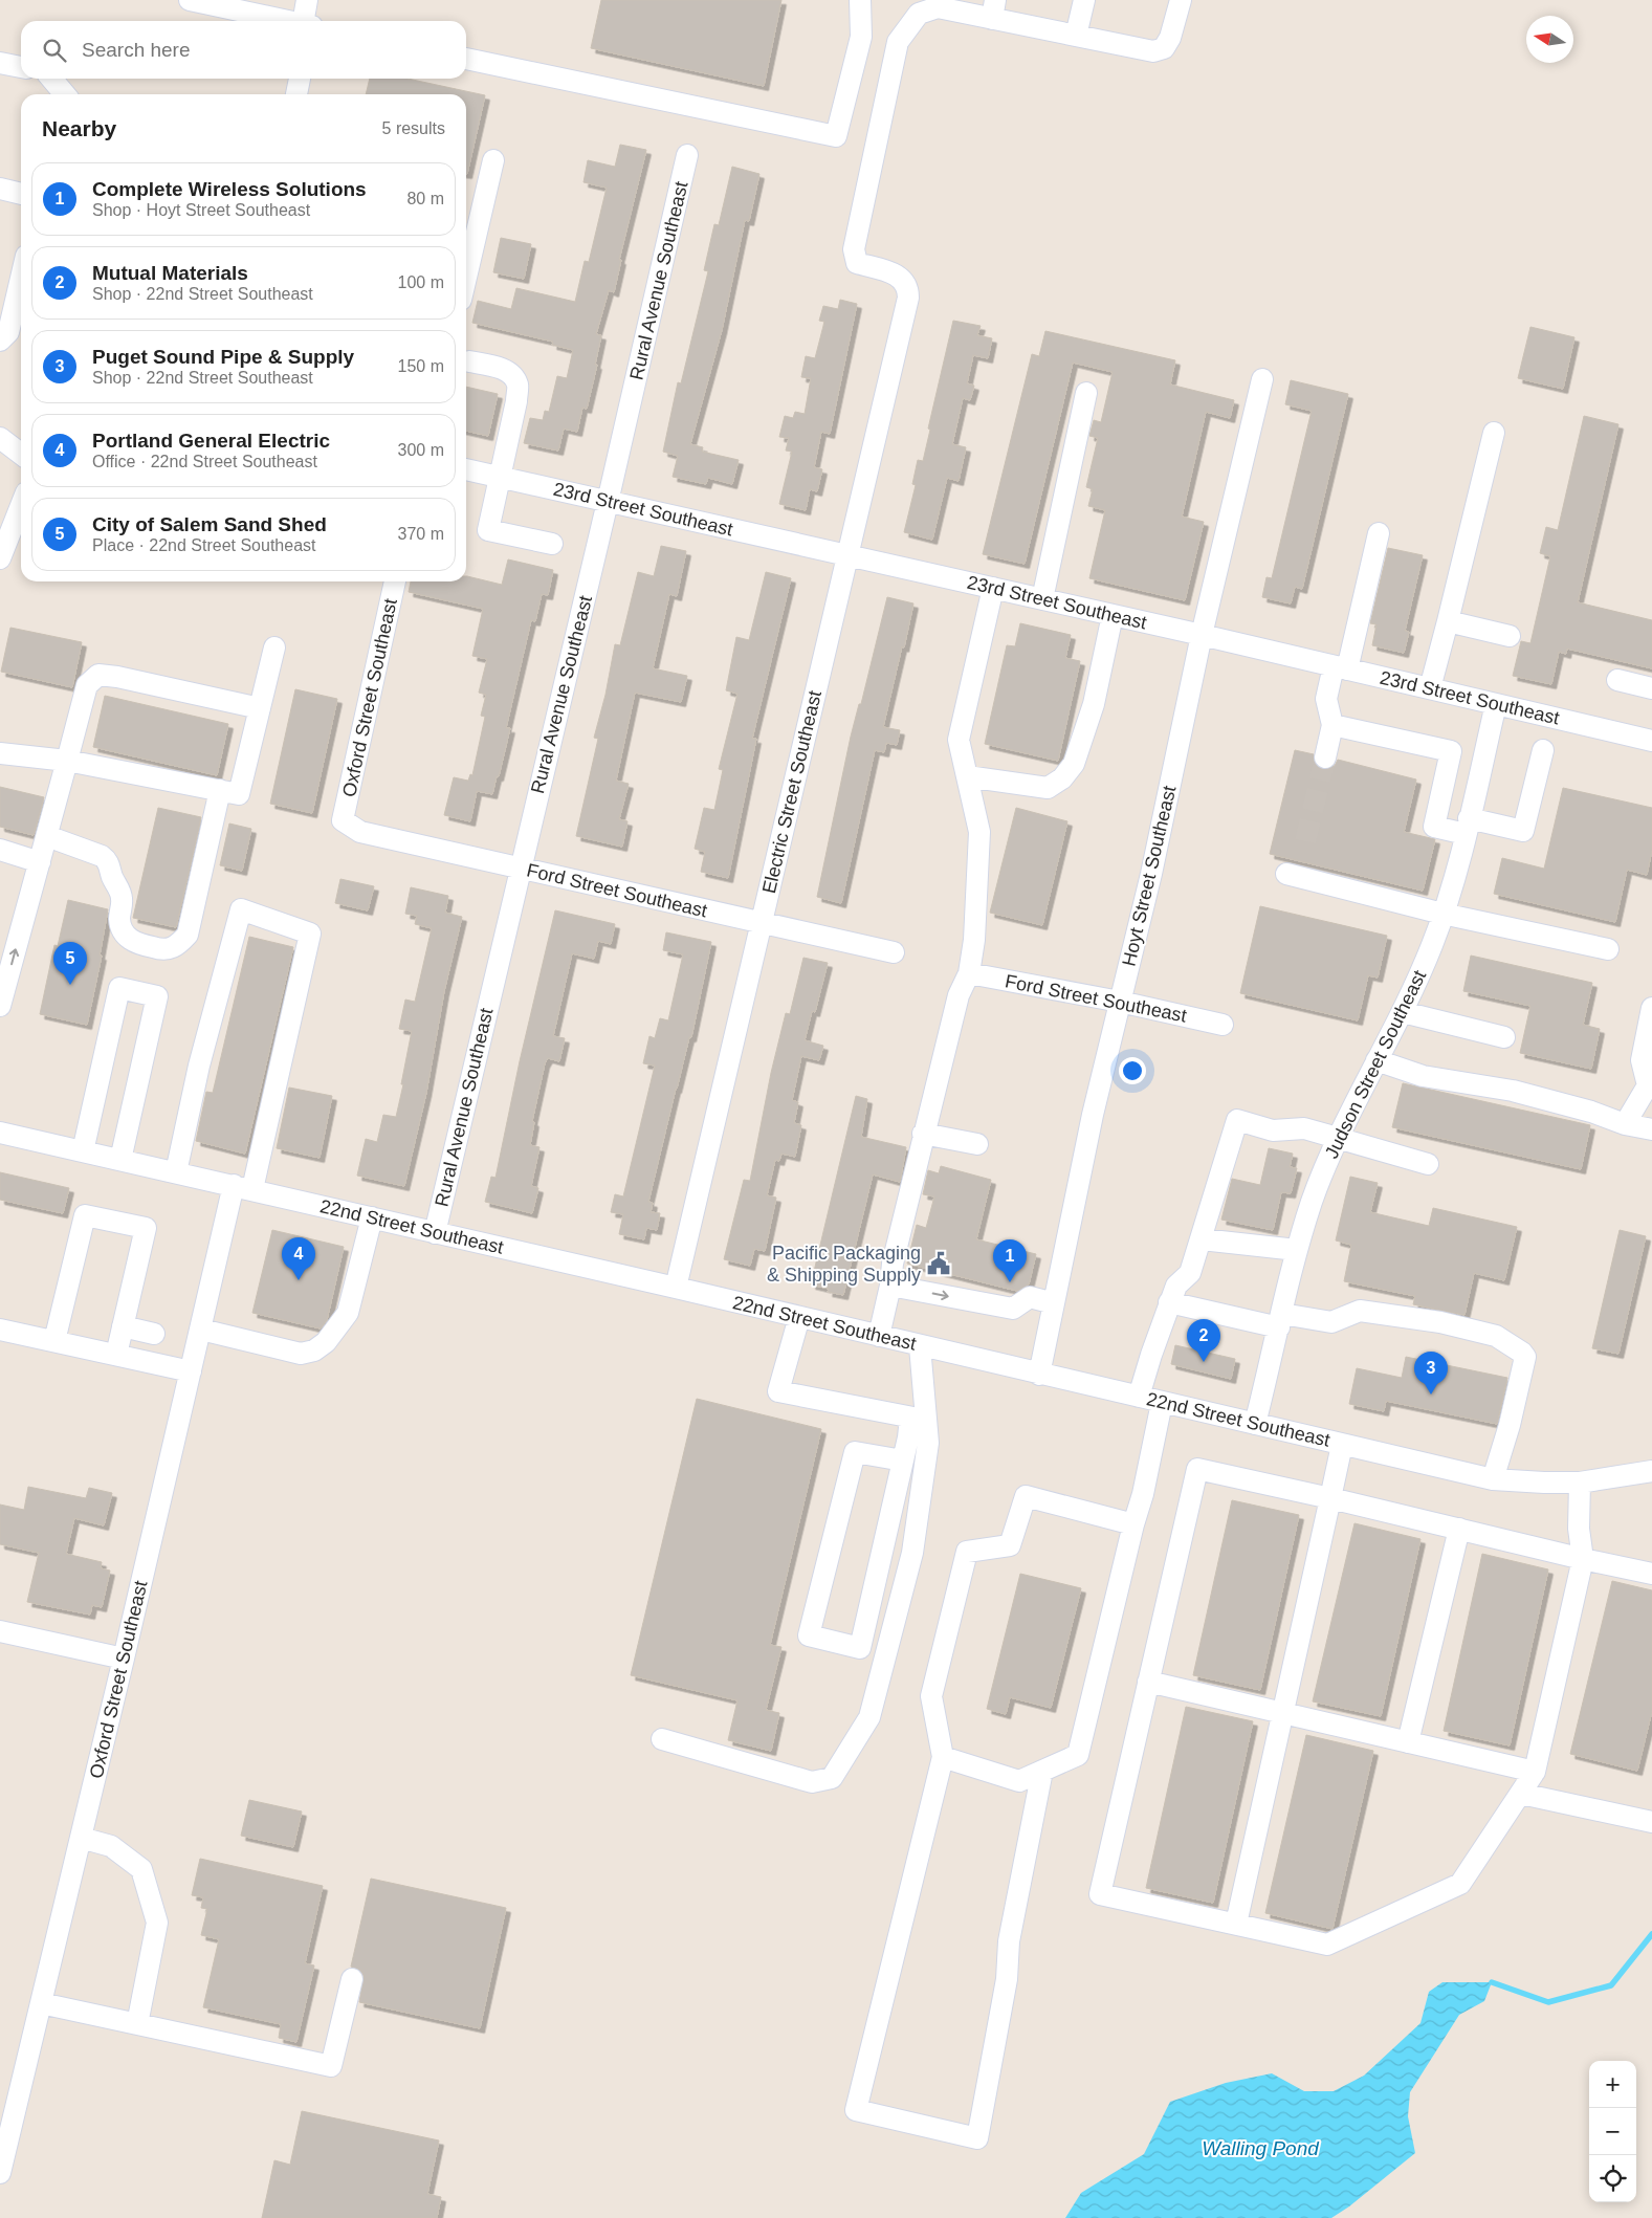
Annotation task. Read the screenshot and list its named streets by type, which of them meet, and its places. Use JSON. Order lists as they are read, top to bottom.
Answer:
{
  "streets": {
    "street": [
      "Rural Avenue Southeast",
      "23rd Street Southeast",
      "Oxford Street Southeast",
      "Electric Street Southeast",
      "Hoyt Street Southeast",
      "Ford Street Southeast",
      "Judson Street Southeast",
      "22nd Street Southeast"
    ]
  },
  "crossings": [
    ["Rural Avenue Southeast", "23rd Street Southeast"],
    ["Rural Avenue Southeast", "Ford Street Southeast"],
    ["Rural Avenue Southeast", "22nd Street Southeast"],
    ["23rd Street Southeast", "Electric Street Southeast"],
    ["23rd Street Southeast", "Hoyt Street Southeast"],
    ["23rd Street Southeast", "Judson Street Southeast"],
    ["Oxford Street Southeast", "Ford Street Southeast"],
    ["Oxford Street Southeast", "22nd Street Southeast"],
    ["Electric Street Southeast", "Ford Street Southeast"],
    ["Electric Street Southeast", "22nd Street Southeast"],
    ["Hoyt Street Southeast", "Ford Street Southeast"],
    ["Hoyt Street Southeast", "22nd Street Southeast"],
    ["Judson Street Southeast", "22nd Street Southeast"]
  ],
  "water": ["Walling Pond"],
  "places": {
    "public building": ["Pacific Packaging & Shipping Supply"]
  },
  "north": "left",
  "page": {
    "search": "Search here",
    "heading": ["Nearby", "5 results"],
    "list": [
      {
        "mark": "1",
        "name": "Complete Wireless Solutions",
        "note": "Shop · Hoyt Street Southeast",
        "value": "80 m"
      },
      {
        "mark": "2",
        "name": "Mutual Materials",
        "note": "Shop · 22nd Street Southeast",
        "value": "100 m"
      },
      {
        "mark": "3",
        "name": "Puget Sound Pipe & Supply",
        "note": "Shop · 22nd Street Southeast",
        "value": "150 m"
      },
      {
        "mark": "4",
        "name": "Portland General Electric",
        "note": "Office · 22nd Street Southeast",
        "value": "300 m"
      },
      {
        "mark": "5",
        "name": "City of Salem Sand Shed",
        "note": "Place · 22nd Street Southeast",
        "value": "370 m"
      }
    ],
    "pins": [
      "5",
      "4",
      "1",
      "2",
      "3"
    ],
    "map_buttons": ["+", "−"]
  }
}
